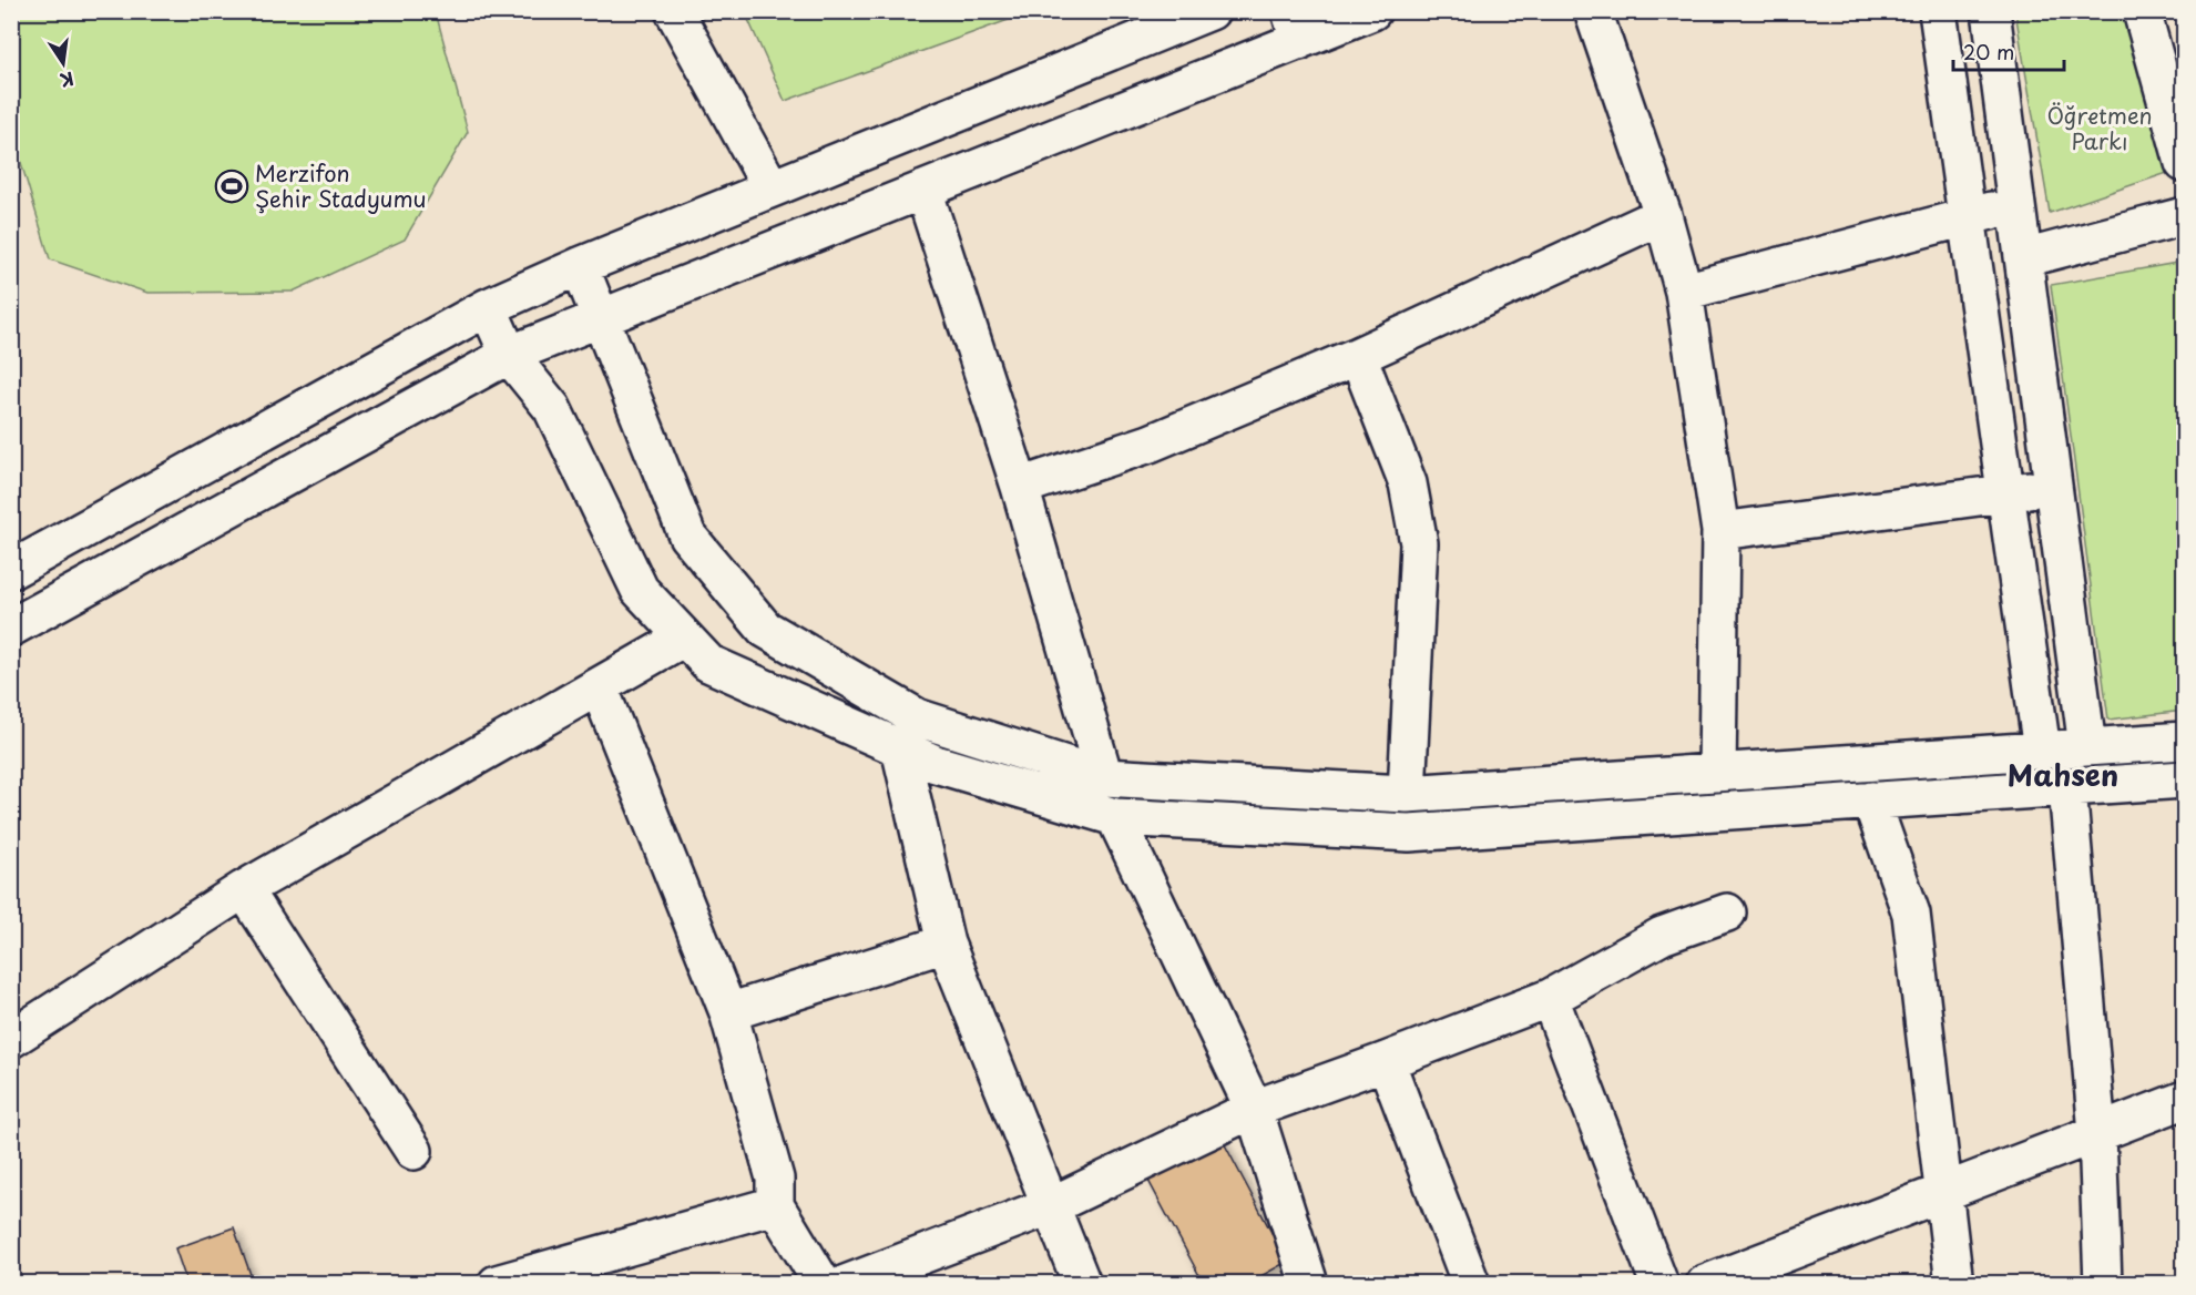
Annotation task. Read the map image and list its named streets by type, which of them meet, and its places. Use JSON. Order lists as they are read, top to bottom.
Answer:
{
  "districts": ["Mahsen"],
  "parks": ["Öğretmen Parkı"],
  "places": {
    "sports": ["Merzifon Şehir Stadyumu"]
  },
  "scale_bar": "20 m",
  "north": "bottom"
}
